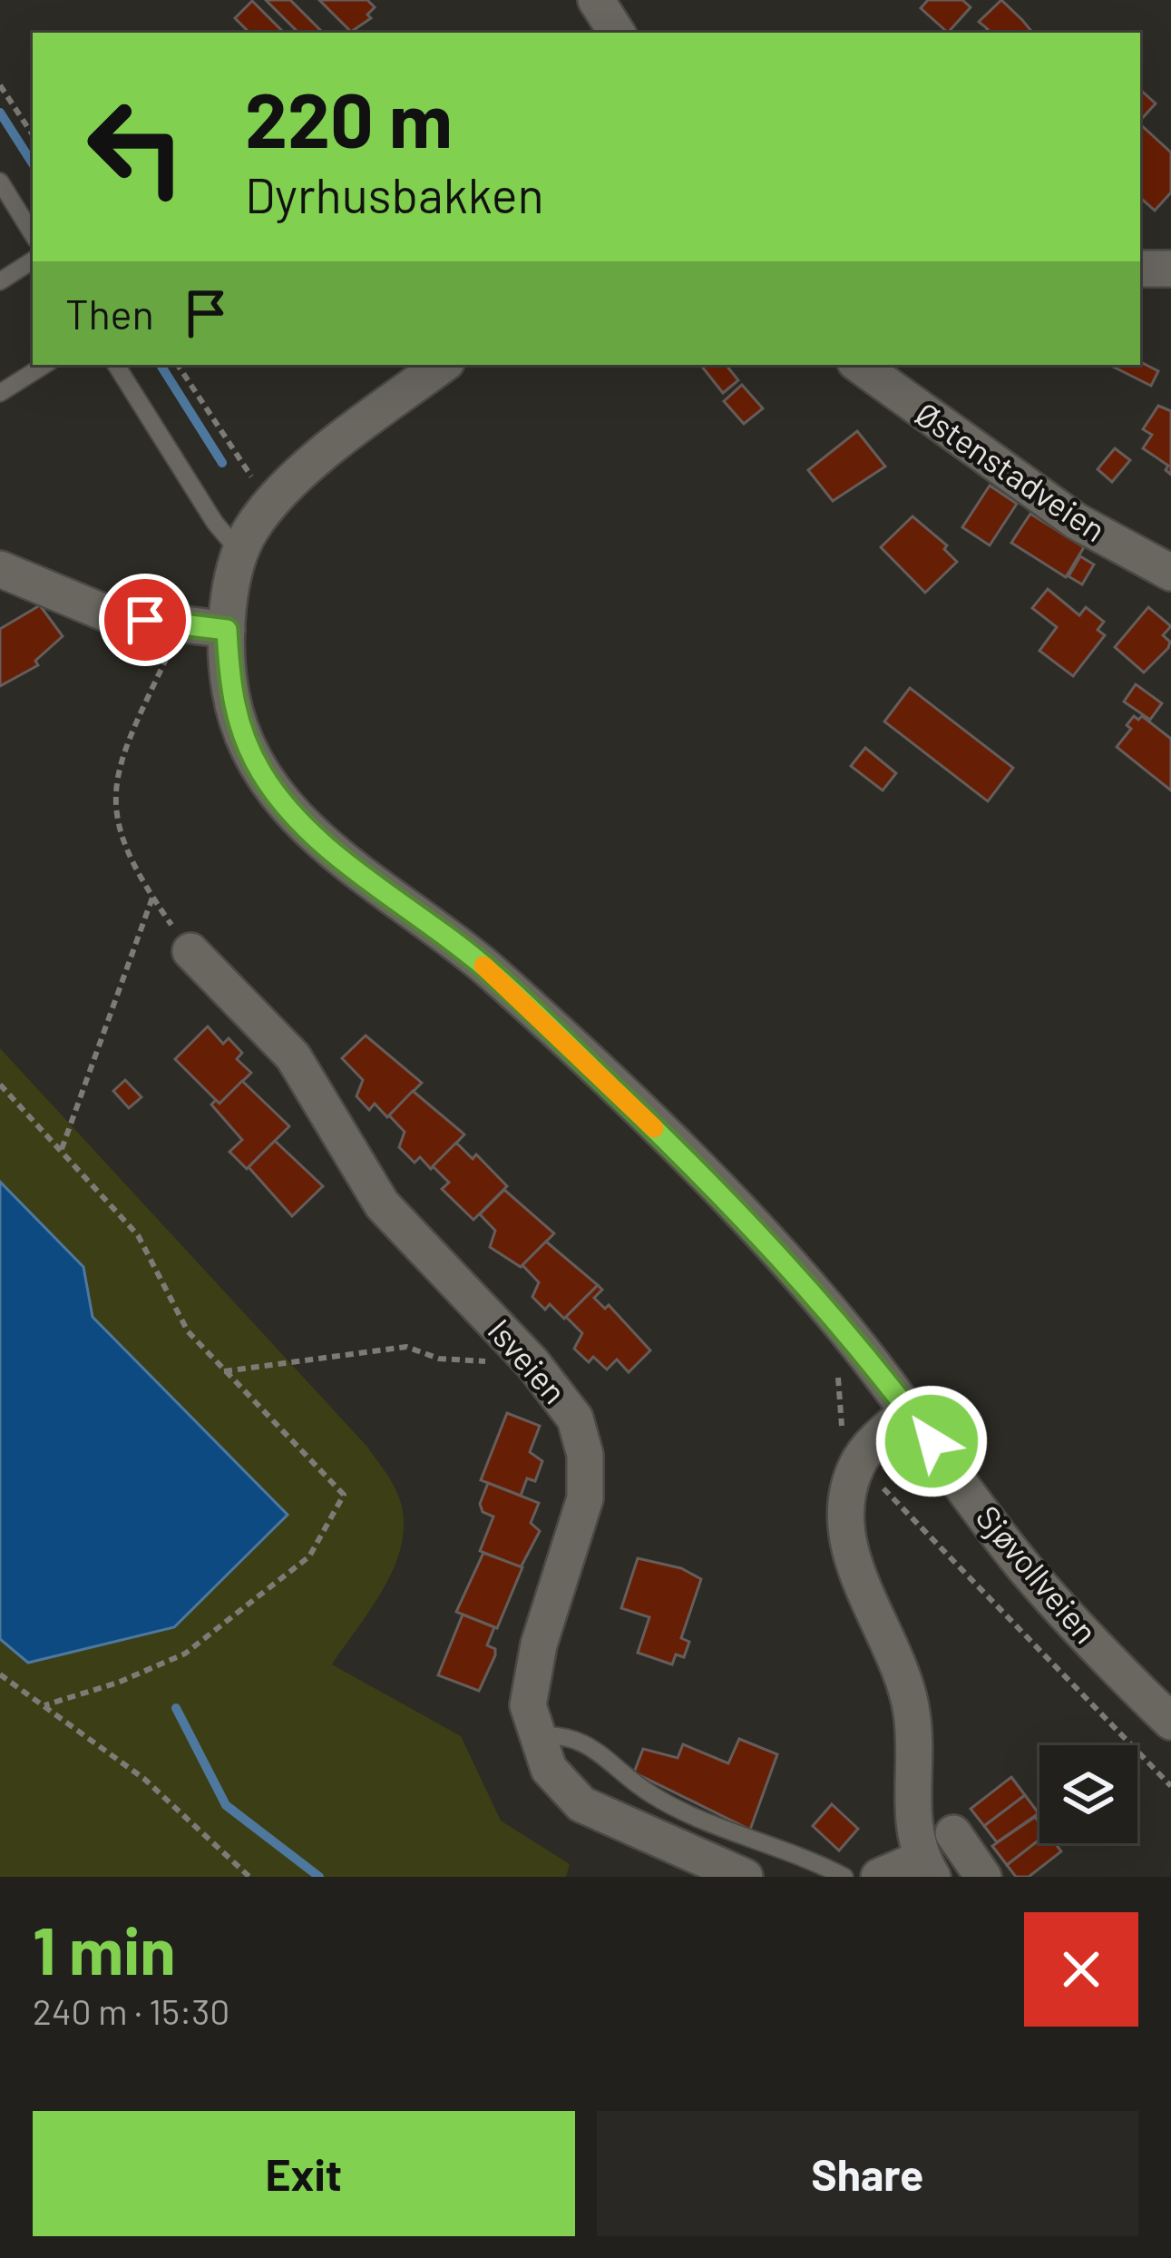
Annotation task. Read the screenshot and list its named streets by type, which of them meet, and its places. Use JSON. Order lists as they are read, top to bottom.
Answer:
{
  "streets": {
    "street": ["Østenstadveien", "Isveien", "Sjøvollveien"]
  },
  "page": {
    "turn": ["220 m", "Dyrhusbakken"],
    "then": "Then",
    "heading": ["1 min", "240 m · 15:30"],
    "buttons": ["Exit", "Share"]
  }
}
